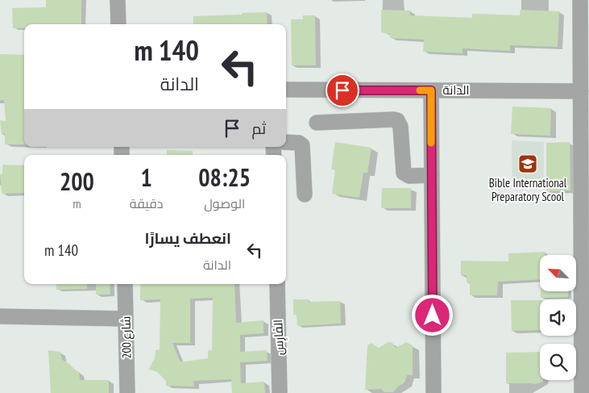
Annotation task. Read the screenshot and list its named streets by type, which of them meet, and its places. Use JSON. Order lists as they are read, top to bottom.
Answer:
{
  "streets": {
    "street": ["الدانة", "شارع 200", "الفَارِس"]
  },
  "places": {
    "school or university": ["Bible International Preparatory Scool"]
  },
  "north": "top left",
  "page": {
    "turn": ["140 m", "الدانة"],
    "then": "ثم",
    "eta": [
      "08:25",
      "الوصول",
      "1",
      "دقيقة",
      "200",
      "m"
    ],
    "list": [
      {
        "name": "انعطف يسارًا",
        "note": "الدانة",
        "value": "140 m"
      }
    ]
  }
}
